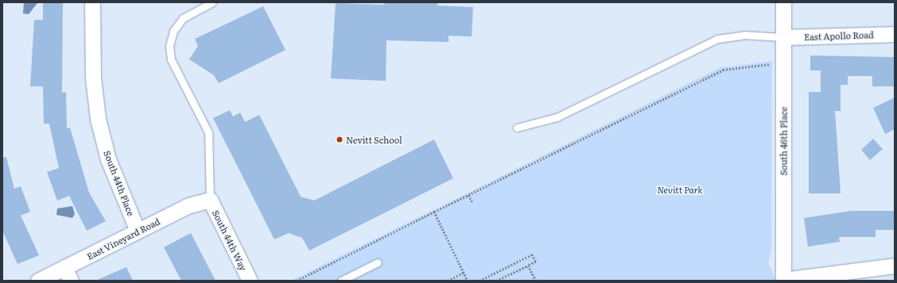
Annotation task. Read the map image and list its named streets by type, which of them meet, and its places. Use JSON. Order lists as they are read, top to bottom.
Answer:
{
  "streets": {
    "street": [
      "East Apollo Road",
      "South 46th Place",
      "South 44th Place",
      "East Vineyard Road",
      "South 44th Way"
    ]
  },
  "crossings": [
    ["East Apollo Road", "South 46th Place"],
    ["South 44th Place", "East Vineyard Road"],
    ["East Vineyard Road", "South 44th Way"]
  ],
  "parks": ["Nevitt Park"],
  "places": ["Nevitt School"]
}
